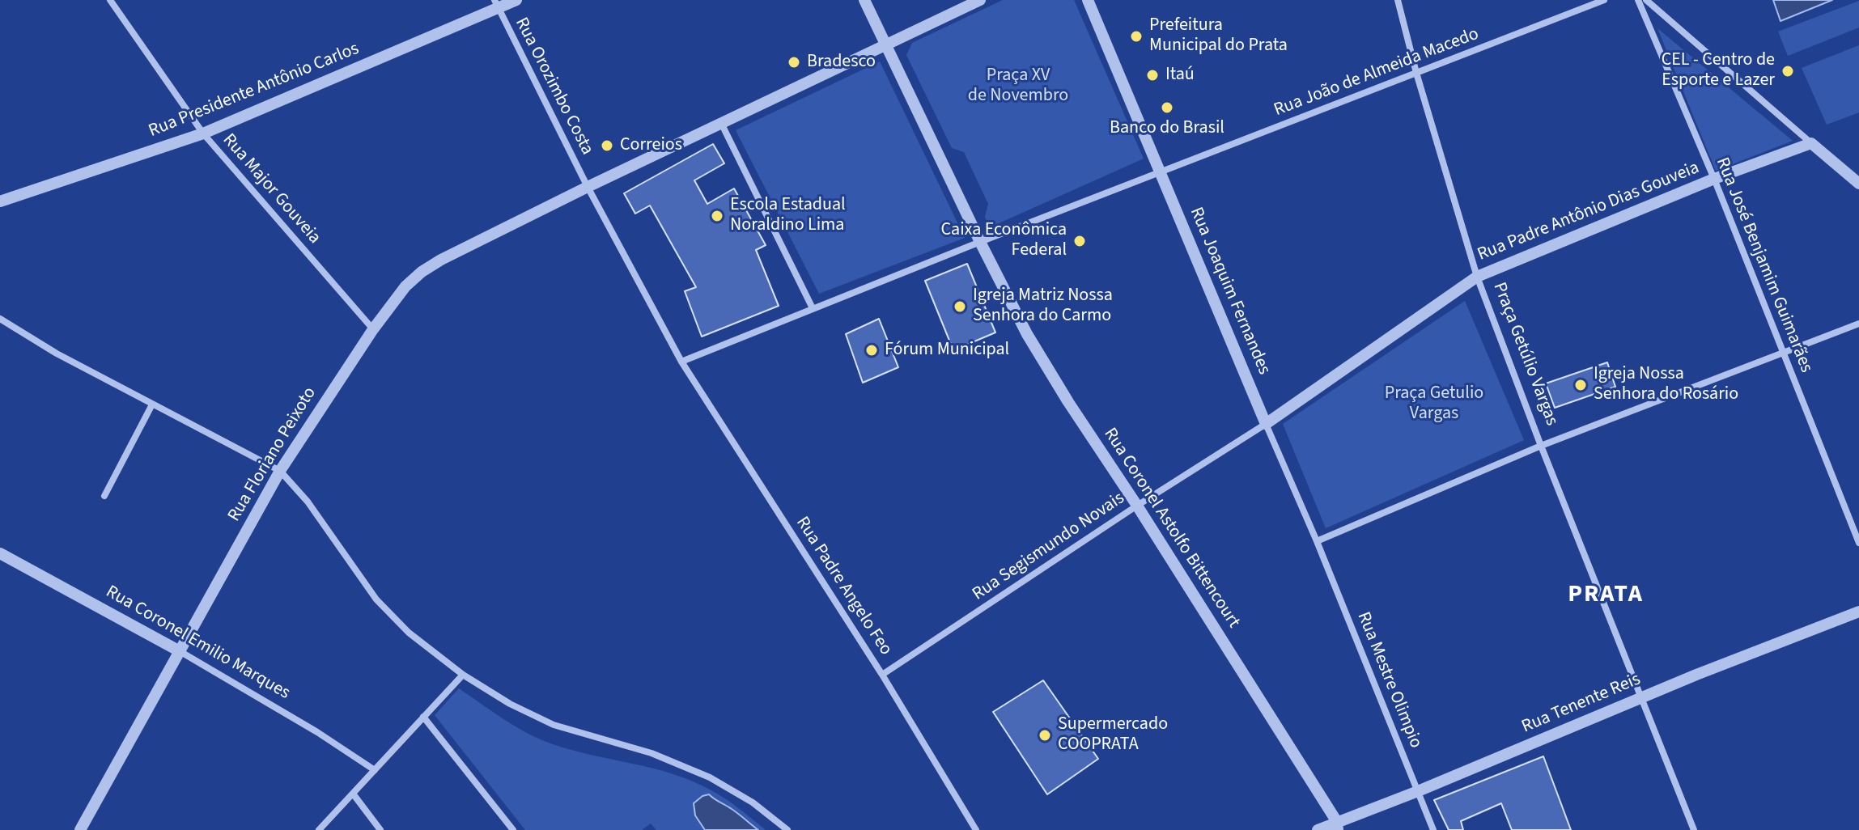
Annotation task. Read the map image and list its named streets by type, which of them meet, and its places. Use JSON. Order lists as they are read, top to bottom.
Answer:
{
  "streets": {
    "street": [
      "Rua João de Almeida Macedo",
      "Rua Orozimbo Costa",
      "Rua Presidente Antônio Carlos",
      "Rua Major Gouveia",
      "Rua Padre Antônio Dias Gouveia",
      "Rua José Benjamim Guimarães",
      "Rua Joaquim Fernandes",
      "Praça Getúlio Vargas",
      "Rua Floriano Peixoto",
      "Rua Coronel Astolfo Bittencourt",
      "Rua Segismundo Novais",
      "Rua Padre Angelo Feo",
      "Rua Coronel Emilio Marques",
      "Rua Mestre Olimpio",
      "Rua Tenente Reis"
    ]
  },
  "crossings": [
    ["Rua João de Almeida Macedo", "Rua Joaquim Fernandes"],
    ["Rua Orozimbo Costa", "Rua Presidente Antônio Carlos"],
    ["Rua Orozimbo Costa", "Rua Floriano Peixoto"],
    ["Rua Presidente Antônio Carlos", "Rua Major Gouveia"],
    ["Rua Major Gouveia", "Rua Floriano Peixoto"],
    ["Rua Padre Antônio Dias Gouveia", "Rua José Benjamim Guimarães"],
    ["Rua Padre Antônio Dias Gouveia", "Praça Getúlio Vargas"],
    ["Rua Joaquim Fernandes", "Praça Getúlio Vargas"],
    ["Rua Joaquim Fernandes", "Rua Segismundo Novais"],
    ["Praça Getúlio Vargas", "Rua Segismundo Novais"],
    ["Praça Getúlio Vargas", "Rua Mestre Olimpio"],
    ["Rua Floriano Peixoto", "Rua Coronel Emilio Marques"],
    ["Rua Coronel Astolfo Bittencourt", "Rua Segismundo Novais"],
    ["Rua Coronel Astolfo Bittencourt", "Rua Tenente Reis"],
    ["Rua Segismundo Novais", "Rua Padre Angelo Feo"],
    ["Rua Mestre Olimpio", "Rua Tenente Reis"]
  ],
  "districts": ["PRATA"],
  "parks": ["Praça XV de Novembro", "Praça Getulio Vargas"],
  "places": [
    "Prefeitura Municipal do Prata",
    "Bradesco",
    "CEL - Centro de Esporte e Lazer",
    "Itaú",
    "Banco do Brasil",
    "Correios",
    "Escola Estadual Noraldino Lima",
    "Caixa Econômica Federal",
    "Igreja Matriz Nossa Senhora do Carmo",
    "Fórum Municipal",
    "Igreja Nossa Senhora do Rosário",
    "Supermercado COOPRATA"
  ]
}
